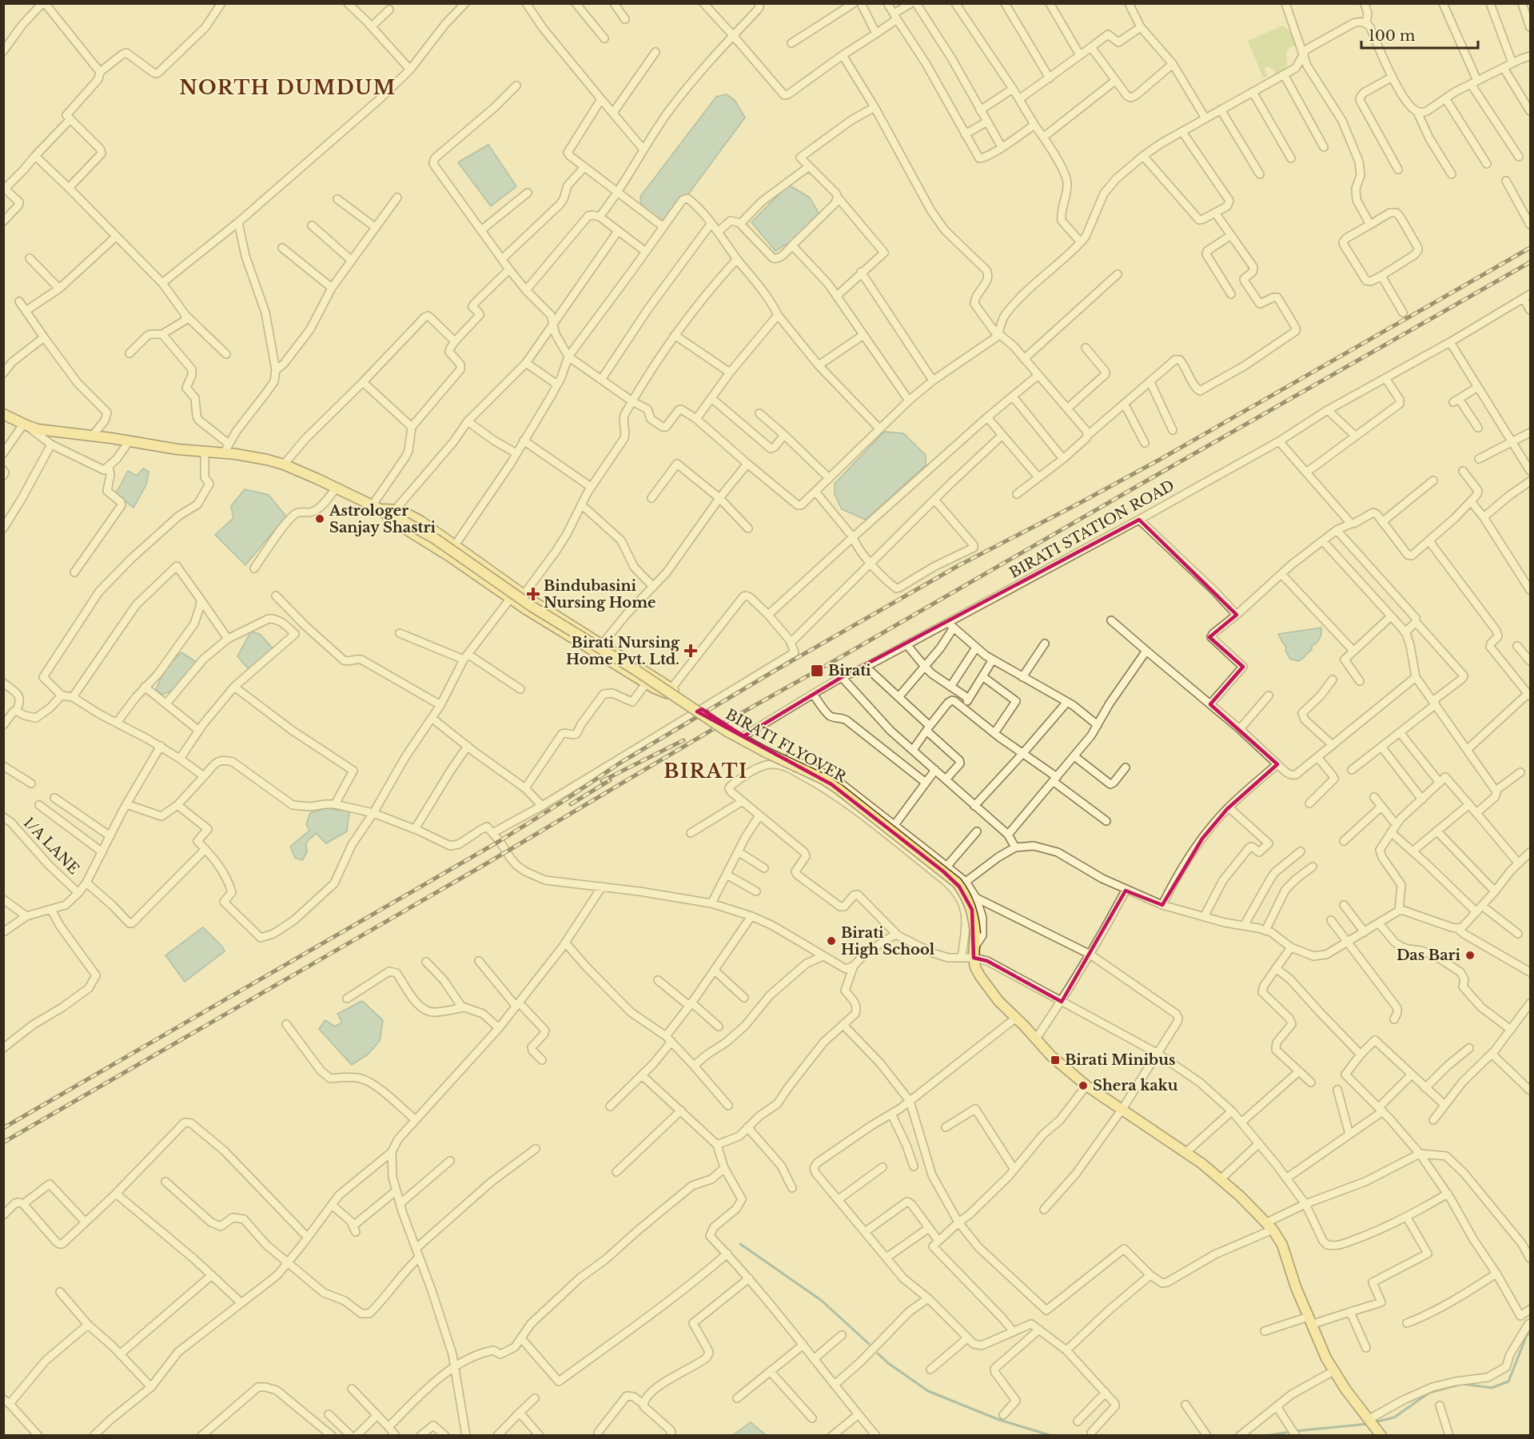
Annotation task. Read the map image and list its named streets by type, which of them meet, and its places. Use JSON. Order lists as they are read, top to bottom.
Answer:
{
  "streets": {
    "main road": ["BIRATI FLYOVER"],
    "street": ["BIRATI STATION ROAD", "1/A LANE"]
  },
  "districts": ["NORTH DUMDUM", "BIRATI"],
  "places": {
    "other": [
      "Astrologer Sanjay Shastri",
      "Birati High School",
      "Das Bari",
      "Shera kaku"
    ],
    "health": ["Bindubasini Nursing Home", "Birati Nursing Home Pvt. Ltd."],
    "transit": ["Birati", "Birati Minibus"]
  },
  "scale_bar": "100 m"
}
